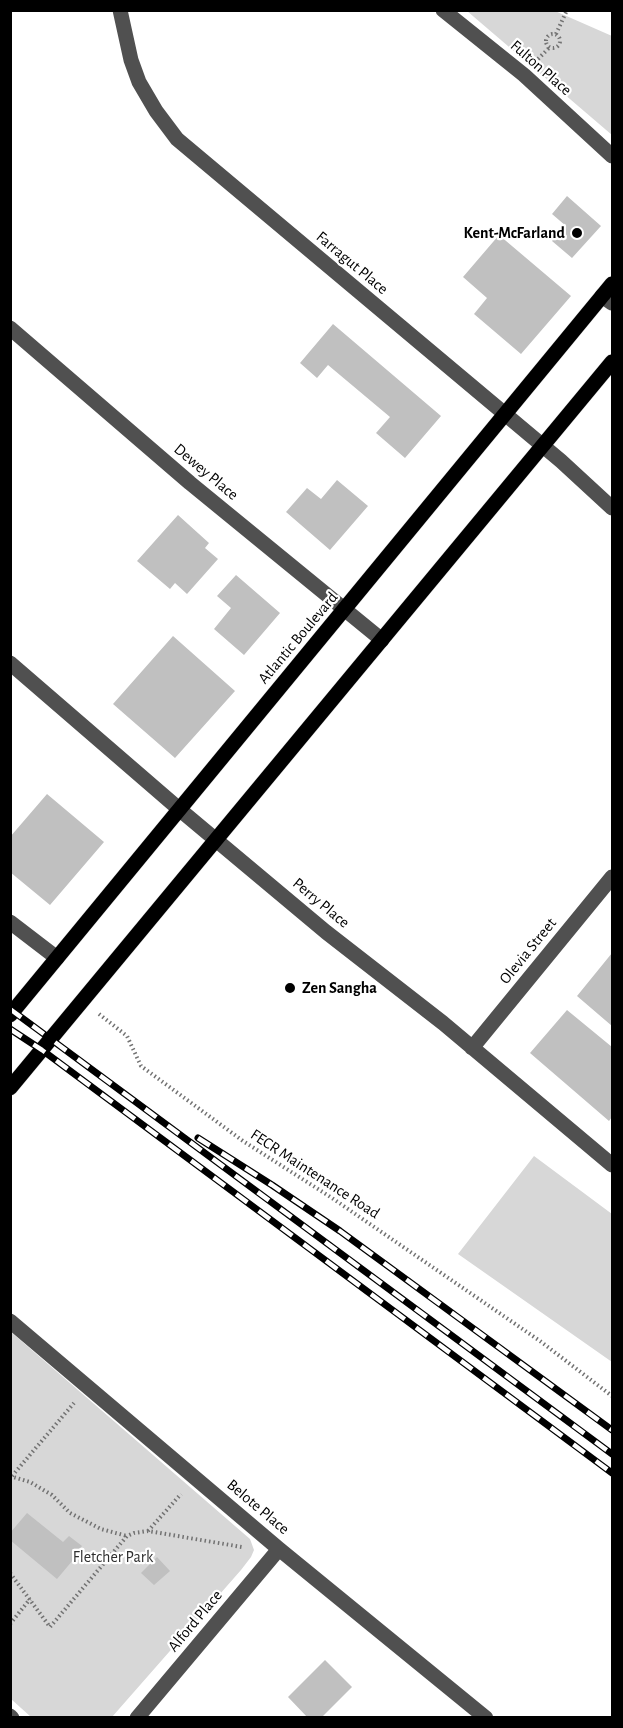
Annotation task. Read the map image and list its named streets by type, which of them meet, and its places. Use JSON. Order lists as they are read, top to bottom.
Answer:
{
  "streets": {
    "main road": ["Atlantic Boulevard"],
    "street": [
      "Fulton Place",
      "Farragut Place",
      "Dewey Place",
      "Perry Place",
      "Olevia Street",
      "Belote Place",
      "Alford Place"
    ],
    "path": ["FECR Maintenance Road"]
  },
  "crossings": [
    ["Farragut Place", "Atlantic Boulevard"],
    ["Dewey Place", "Atlantic Boulevard"],
    ["Atlantic Boulevard", "Perry Place"],
    ["Perry Place", "Olevia Street"],
    ["Belote Place", "Alford Place"]
  ],
  "parks": ["Fletcher Park"],
  "places": ["Kent-McFarland", "Zen Sangha"]
}
